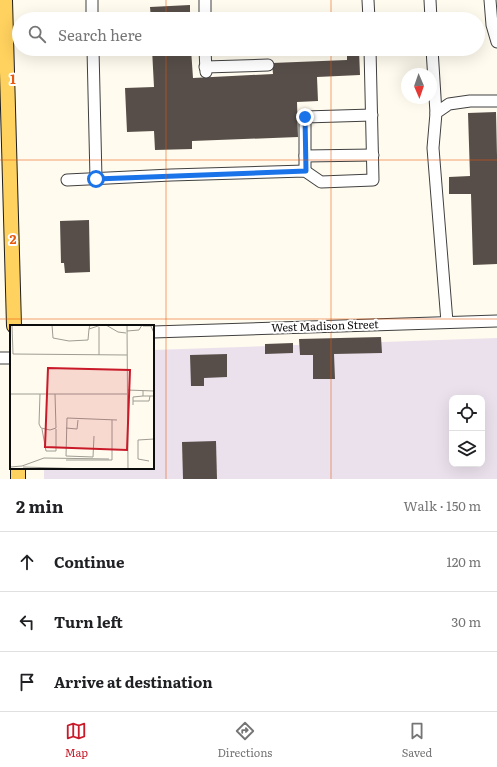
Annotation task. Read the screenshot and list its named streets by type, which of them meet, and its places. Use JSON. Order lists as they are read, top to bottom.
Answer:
{
  "streets": {
    "street": ["West Madison Street"]
  },
  "north": "bottom",
  "page": {
    "search": "Search here",
    "heading": ["2 min", "Walk · 150 m"],
    "list": [
      ["Continue", "120 m"],
      ["Turn left", "30 m"],
      "Arrive at destination"
    ],
    "nav": ["Map", "Directions", "Saved"]
  },
  "grid": {
    "rows": ["1", "2"]
  }
}
